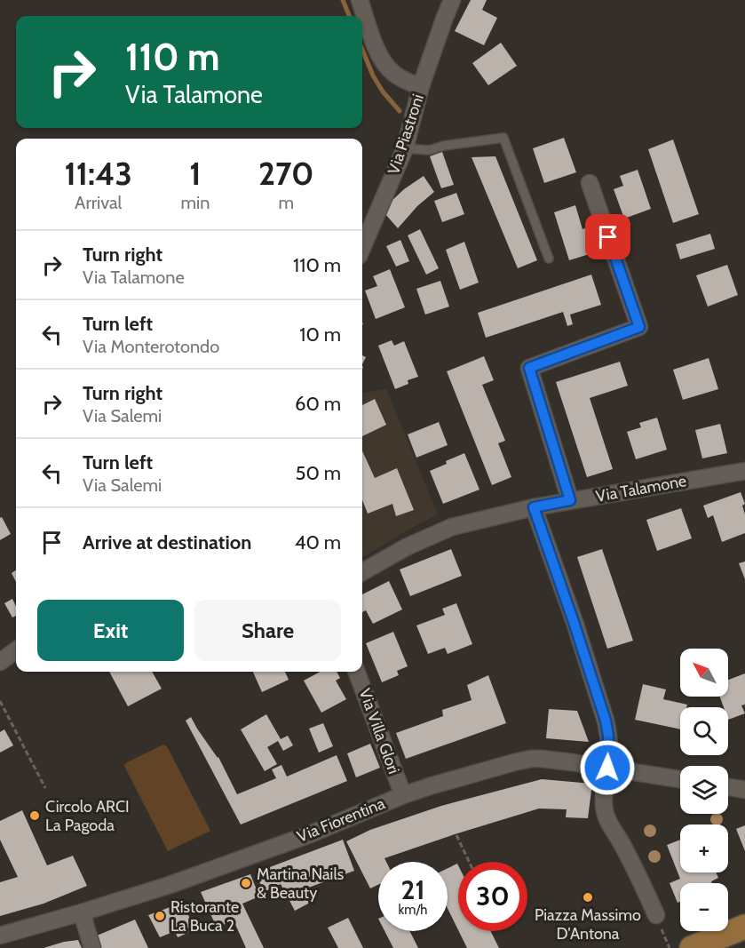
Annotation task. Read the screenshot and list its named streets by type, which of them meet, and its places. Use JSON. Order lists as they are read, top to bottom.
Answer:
{
  "streets": {
    "street": [
      "Via Piastroni",
      "Via Talamone",
      "Via Villa Glori",
      "Via Fiorentina"
    ]
  },
  "crossings": [
    ["Via Villa Glori", "Via Fiorentina"]
  ],
  "places": [
    "Circolo ARCI La Pagoda",
    "Martina Nails & Beauty",
    "Piazza Massimo D'Antona",
    "Ristorante La Buca 2"
  ],
  "north": "top left",
  "page": {
    "turn": ["110 m", "Via Talamone"],
    "eta": [
      "11:43",
      "Arrival",
      "1",
      "min",
      "270",
      "m"
    ],
    "list": [
      {
        "name": "Turn right",
        "note": "Via Talamone",
        "value": "110 m"
      },
      {
        "name": "Turn left",
        "note": "Via Monterotondo",
        "value": "10 m"
      },
      {
        "name": "Turn right",
        "note": "Via Salemi",
        "value": "60 m"
      },
      {
        "name": "Turn left",
        "note": "Via Salemi",
        "value": "50 m"
      },
      {
        "name": "Arrive at destination",
        "value": "40 m"
      }
    ],
    "buttons": ["Exit", "Share"],
    "map_buttons": ["+", "−"],
    "speed": "21 km/h",
    "limit": "30"
  }
}
